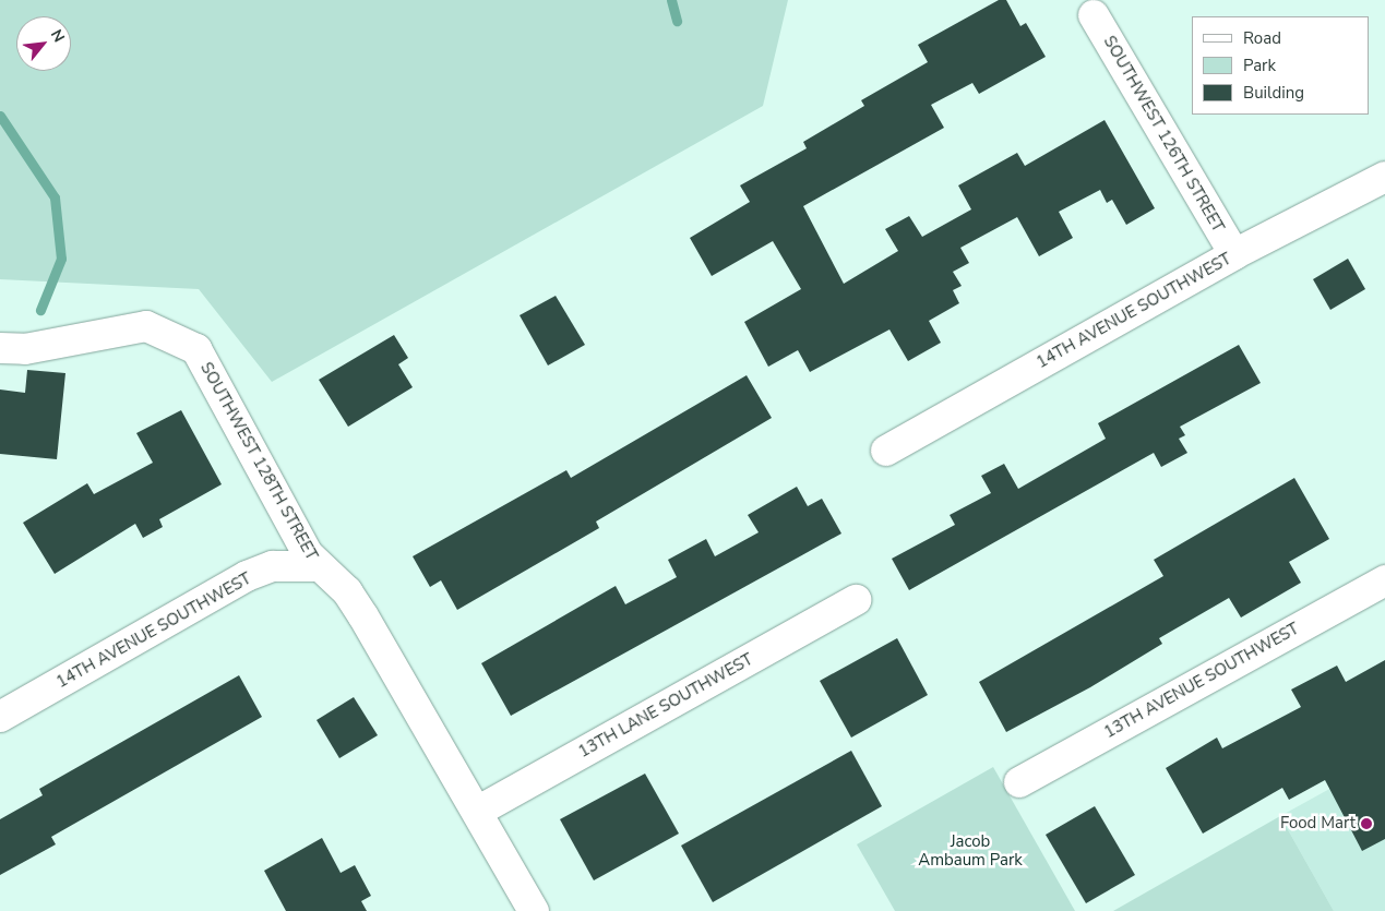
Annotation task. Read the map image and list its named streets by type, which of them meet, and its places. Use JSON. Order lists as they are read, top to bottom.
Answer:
{
  "streets": {
    "street": [
      "SOUTHWEST 126TH STREET",
      "14TH AVENUE SOUTHWEST",
      "SOUTHWEST 128TH STREET",
      "13TH AVENUE SOUTHWEST",
      "13TH LANE SOUTHWEST"
    ]
  },
  "crossings": [
    ["SOUTHWEST 126TH STREET", "14TH AVENUE SOUTHWEST"],
    ["14TH AVENUE SOUTHWEST", "SOUTHWEST 128TH STREET"],
    ["SOUTHWEST 128TH STREET", "13TH LANE SOUTHWEST"]
  ],
  "parks": ["Jacob Ambaum Park"],
  "places": ["Food Mart"],
  "legend": ["Road", "Park", "Building"],
  "north": "top right"
}
